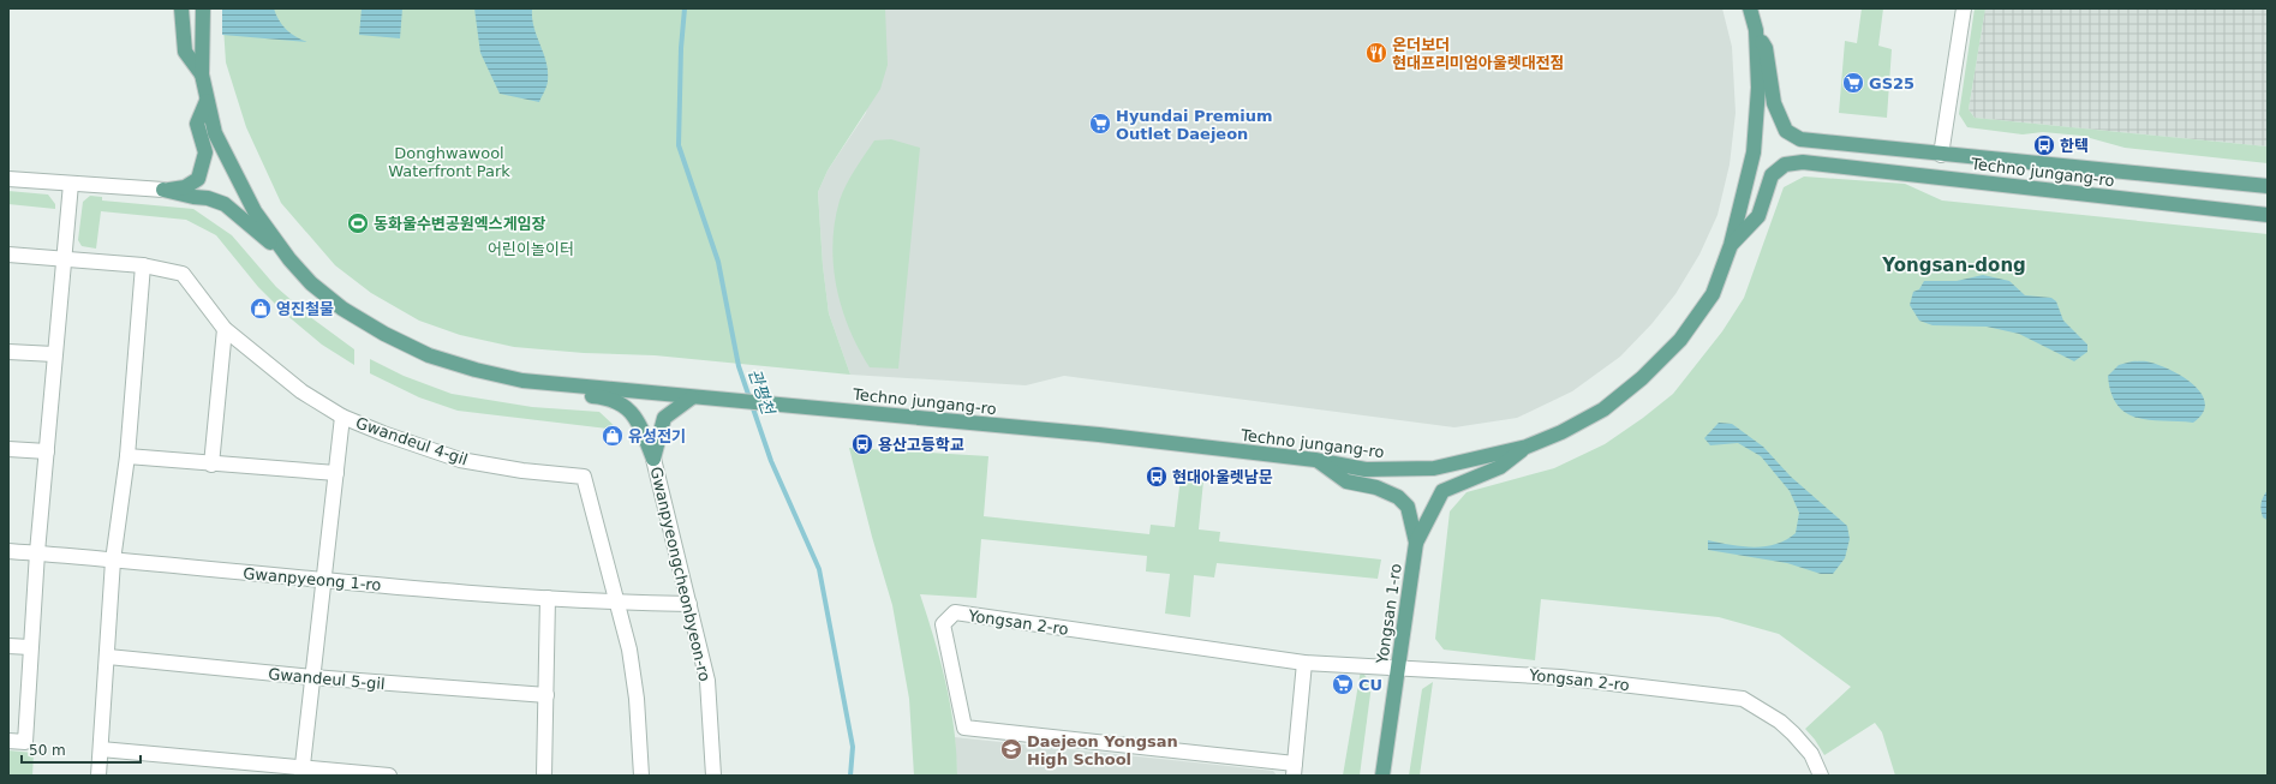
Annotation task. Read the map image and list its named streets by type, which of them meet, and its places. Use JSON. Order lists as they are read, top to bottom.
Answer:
{
  "streets": {
    "main road": ["Techno jungang-ro", "Yongsan 1-ro"],
    "street": [
      "Gwandeul 4-gil",
      "Gwanpyeongcheonbyeon-ro",
      "Gwanpyeong 1-ro",
      "Yongsan 2-ro",
      "Gwandeul 5-gil"
    ]
  },
  "crossings": [
    ["Gwandeul 4-gil", "Gwanpyeong 1-ro"],
    ["Gwanpyeongcheonbyeon-ro", "Gwanpyeong 1-ro"],
    ["Yongsan 1-ro", "Yongsan 2-ro"]
  ],
  "districts": ["Yongsan-dong"],
  "water": ["관평천"],
  "parks": ["Donghwawool Waterfront Park", "어린이놀이터"],
  "places": {
    "restaurant": ["온더보더 현대프리미엄아울렛대전점"],
    "supermarket": ["GS25", "Hyundai Premium Outlet Daejeon", "CU"],
    "bus stop": ["한텍", "용산고등학교", "현대아울렛남문"],
    "sports": ["동화울수변공원엑스게임장"],
    "shop": ["영진철물", "유성전기"],
    "school or university": ["Daejeon Yongsan High School"]
  },
  "scale_bar": "50 m"
}
